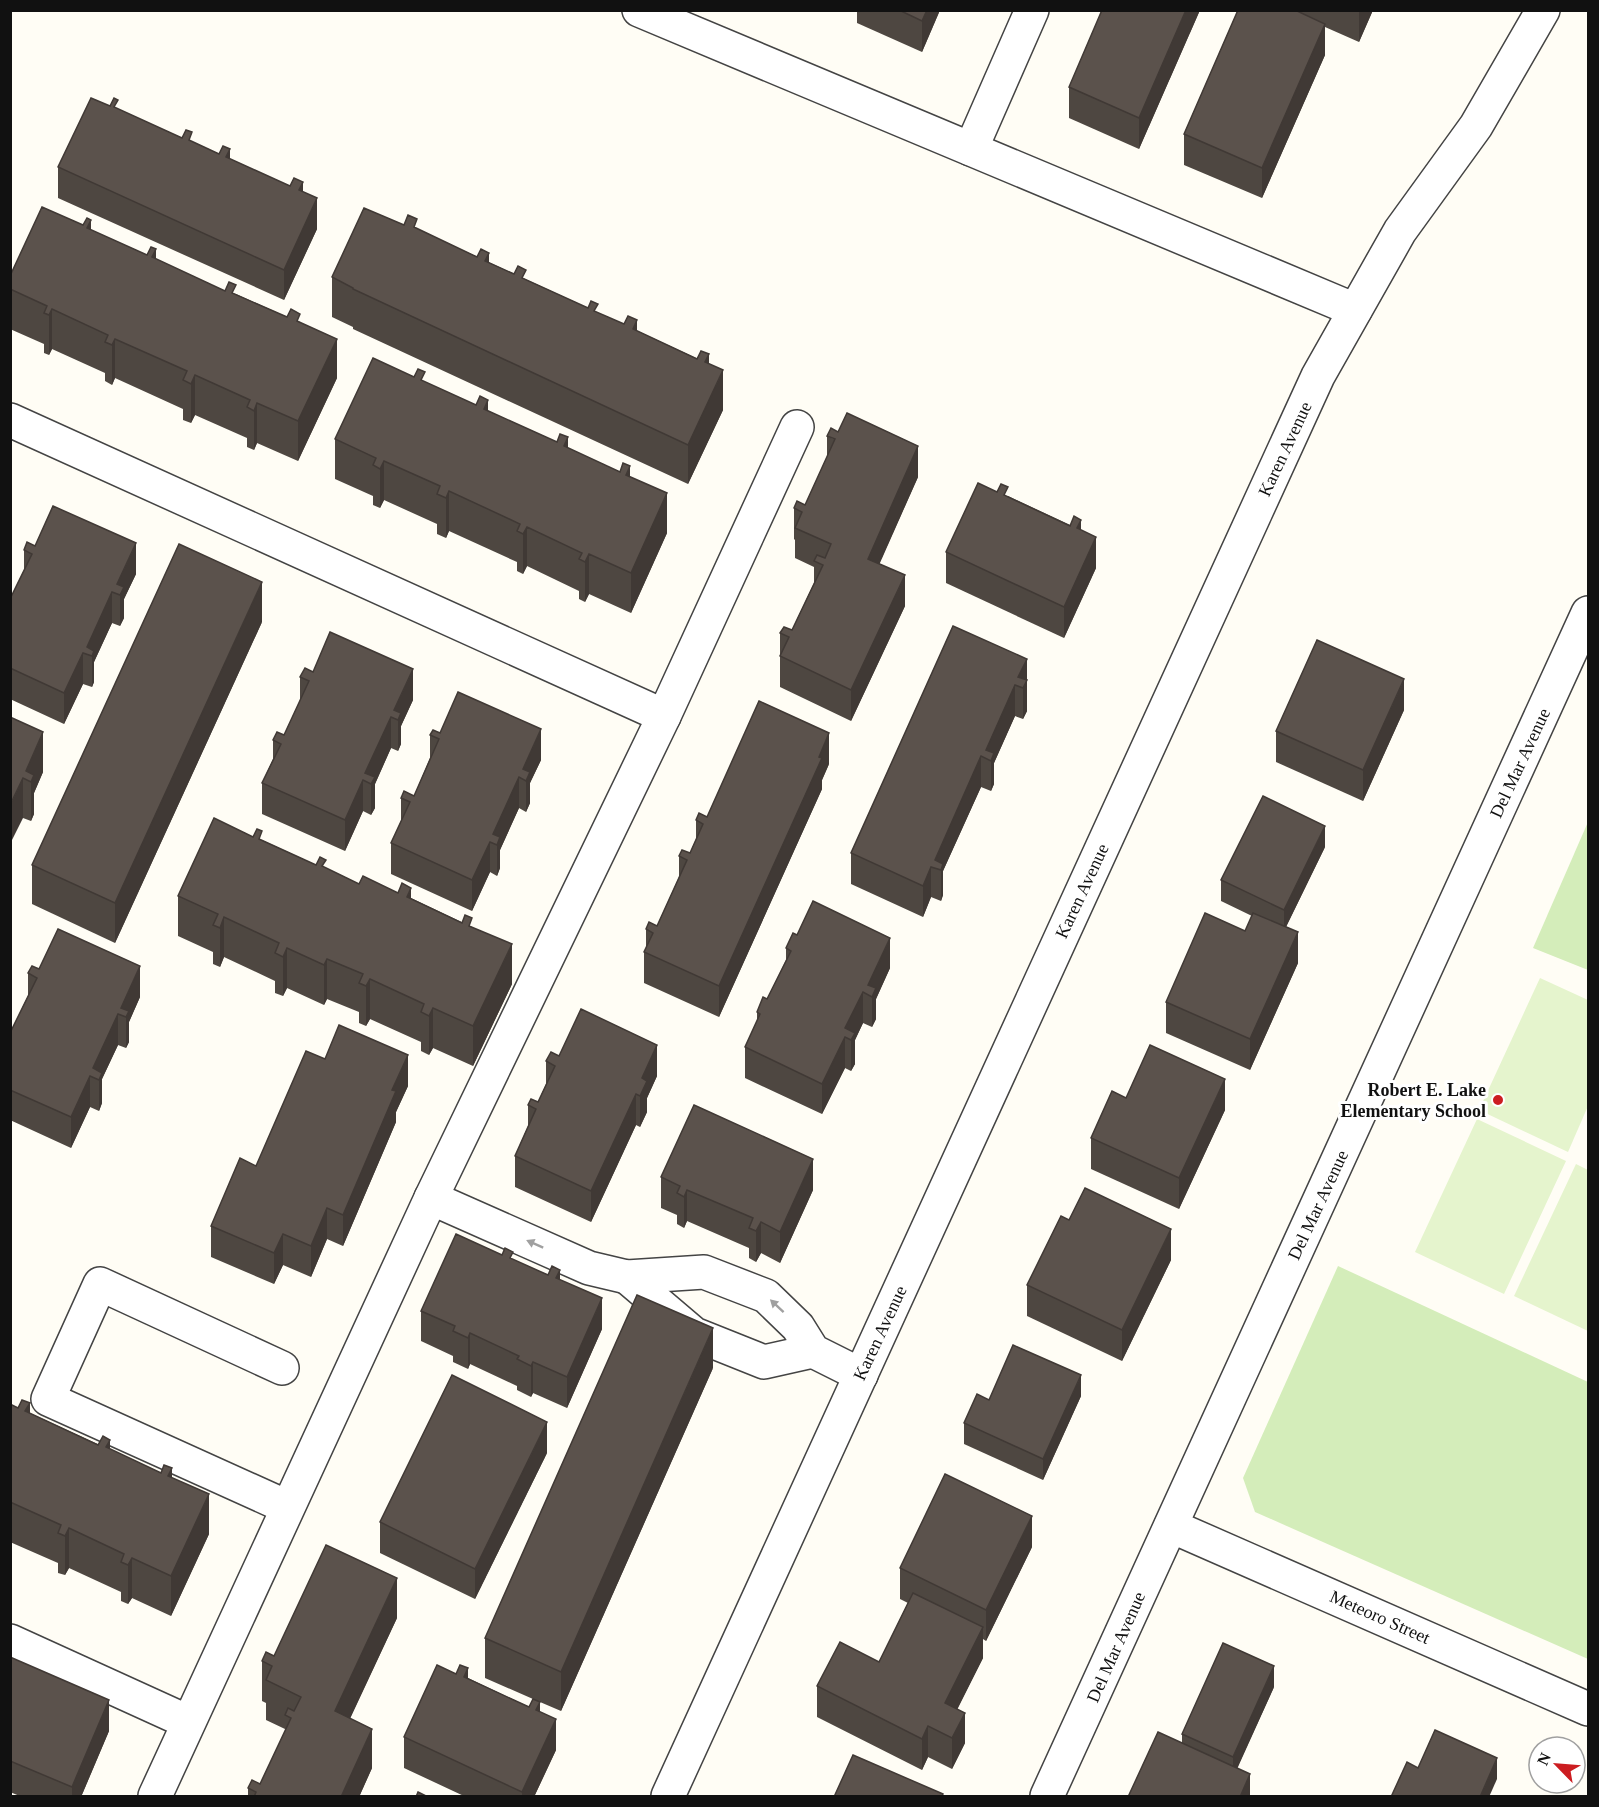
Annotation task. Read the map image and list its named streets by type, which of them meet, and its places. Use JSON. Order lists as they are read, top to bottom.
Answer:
{
  "streets": {
    "street": ["Karen Avenue", "Del Mar Avenue", "Meteoro Street"]
  },
  "crossings": [
    ["Del Mar Avenue", "Meteoro Street"]
  ],
  "places": ["Robert E. Lake Elementary School"],
  "north": "top left"
}
